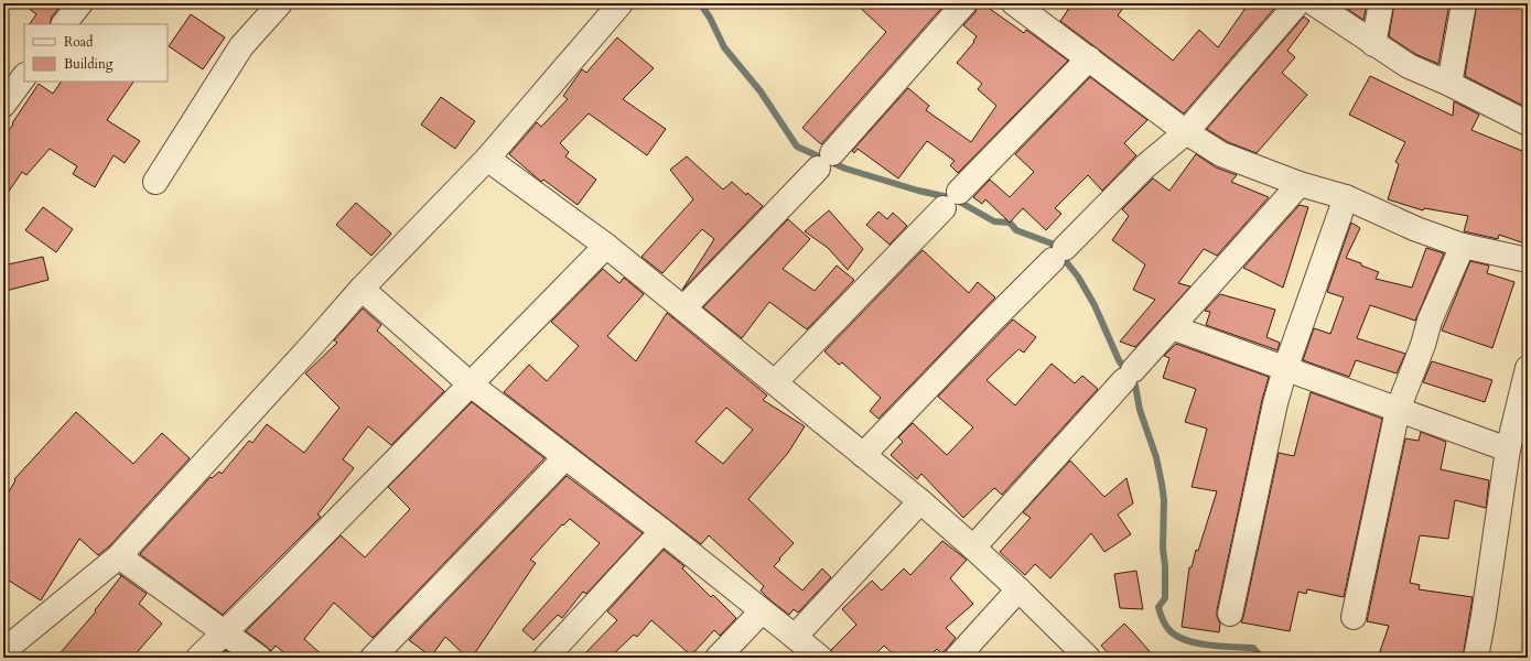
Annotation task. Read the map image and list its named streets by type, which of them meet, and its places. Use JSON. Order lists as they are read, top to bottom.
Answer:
{
  "legend": ["Road", "Building"]
}
